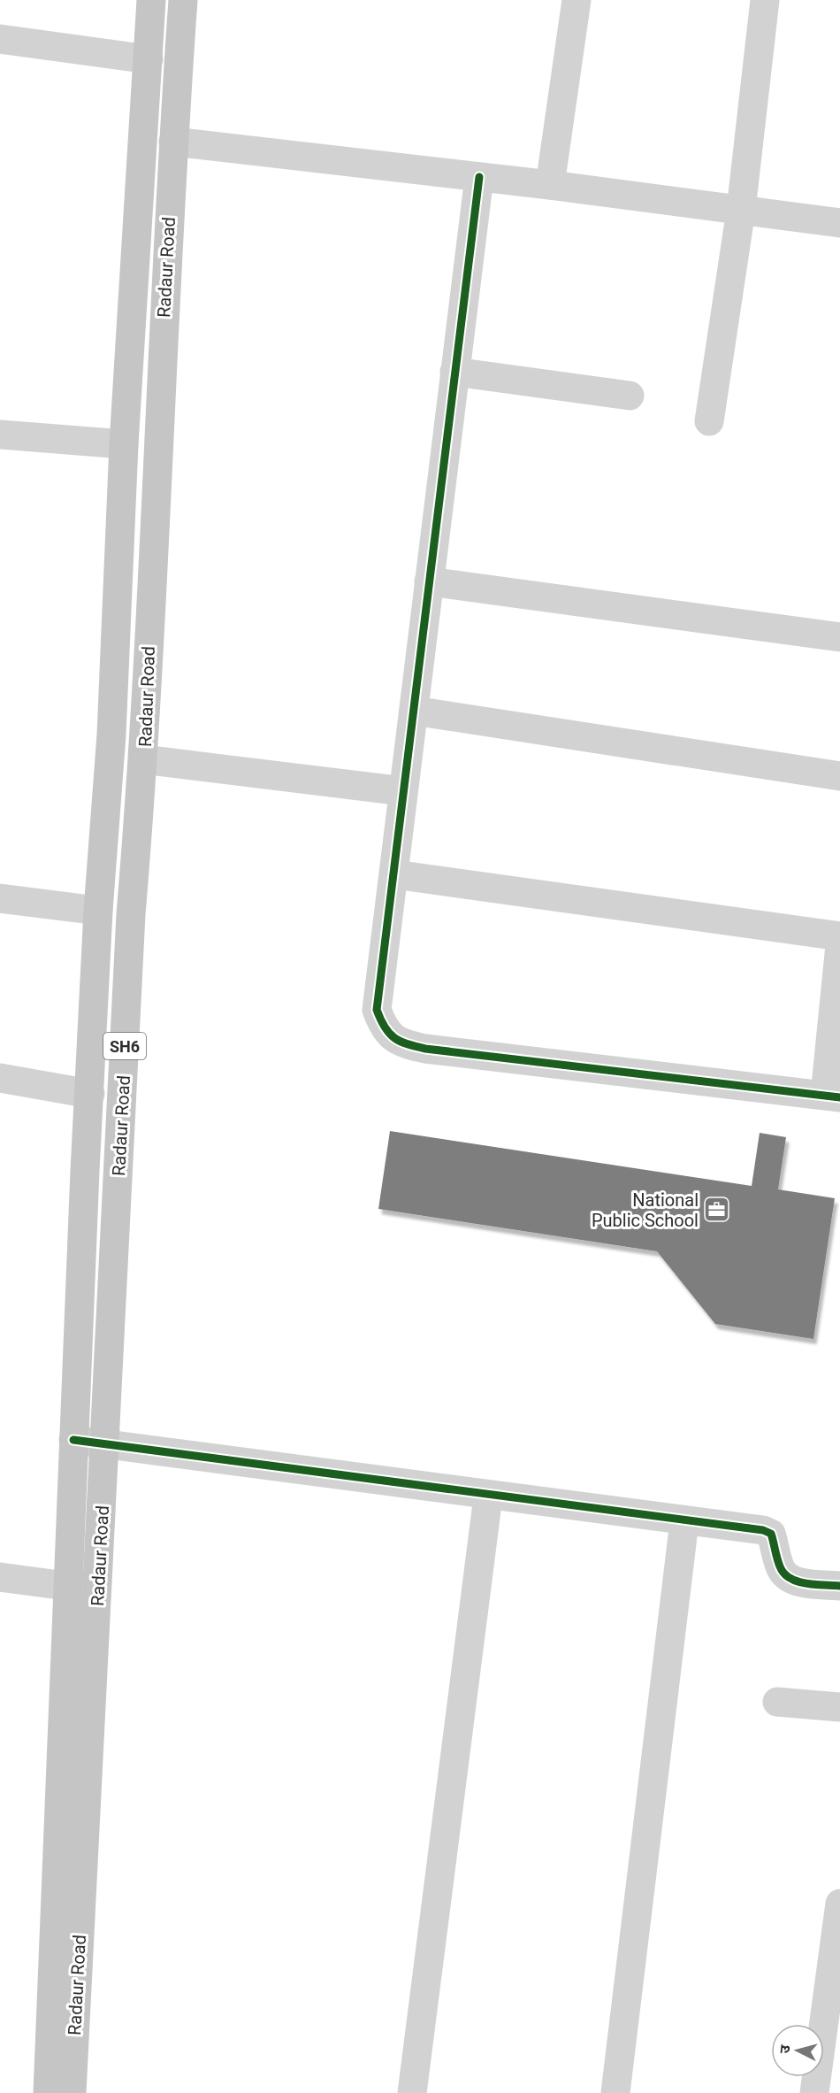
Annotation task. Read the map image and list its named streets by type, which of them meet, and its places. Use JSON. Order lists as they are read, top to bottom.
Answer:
{
  "streets": {
    "main road": ["Radaur Road", "SH6"]
  },
  "places": {
    "office": ["National Public School"]
  },
  "north": "left"
}
